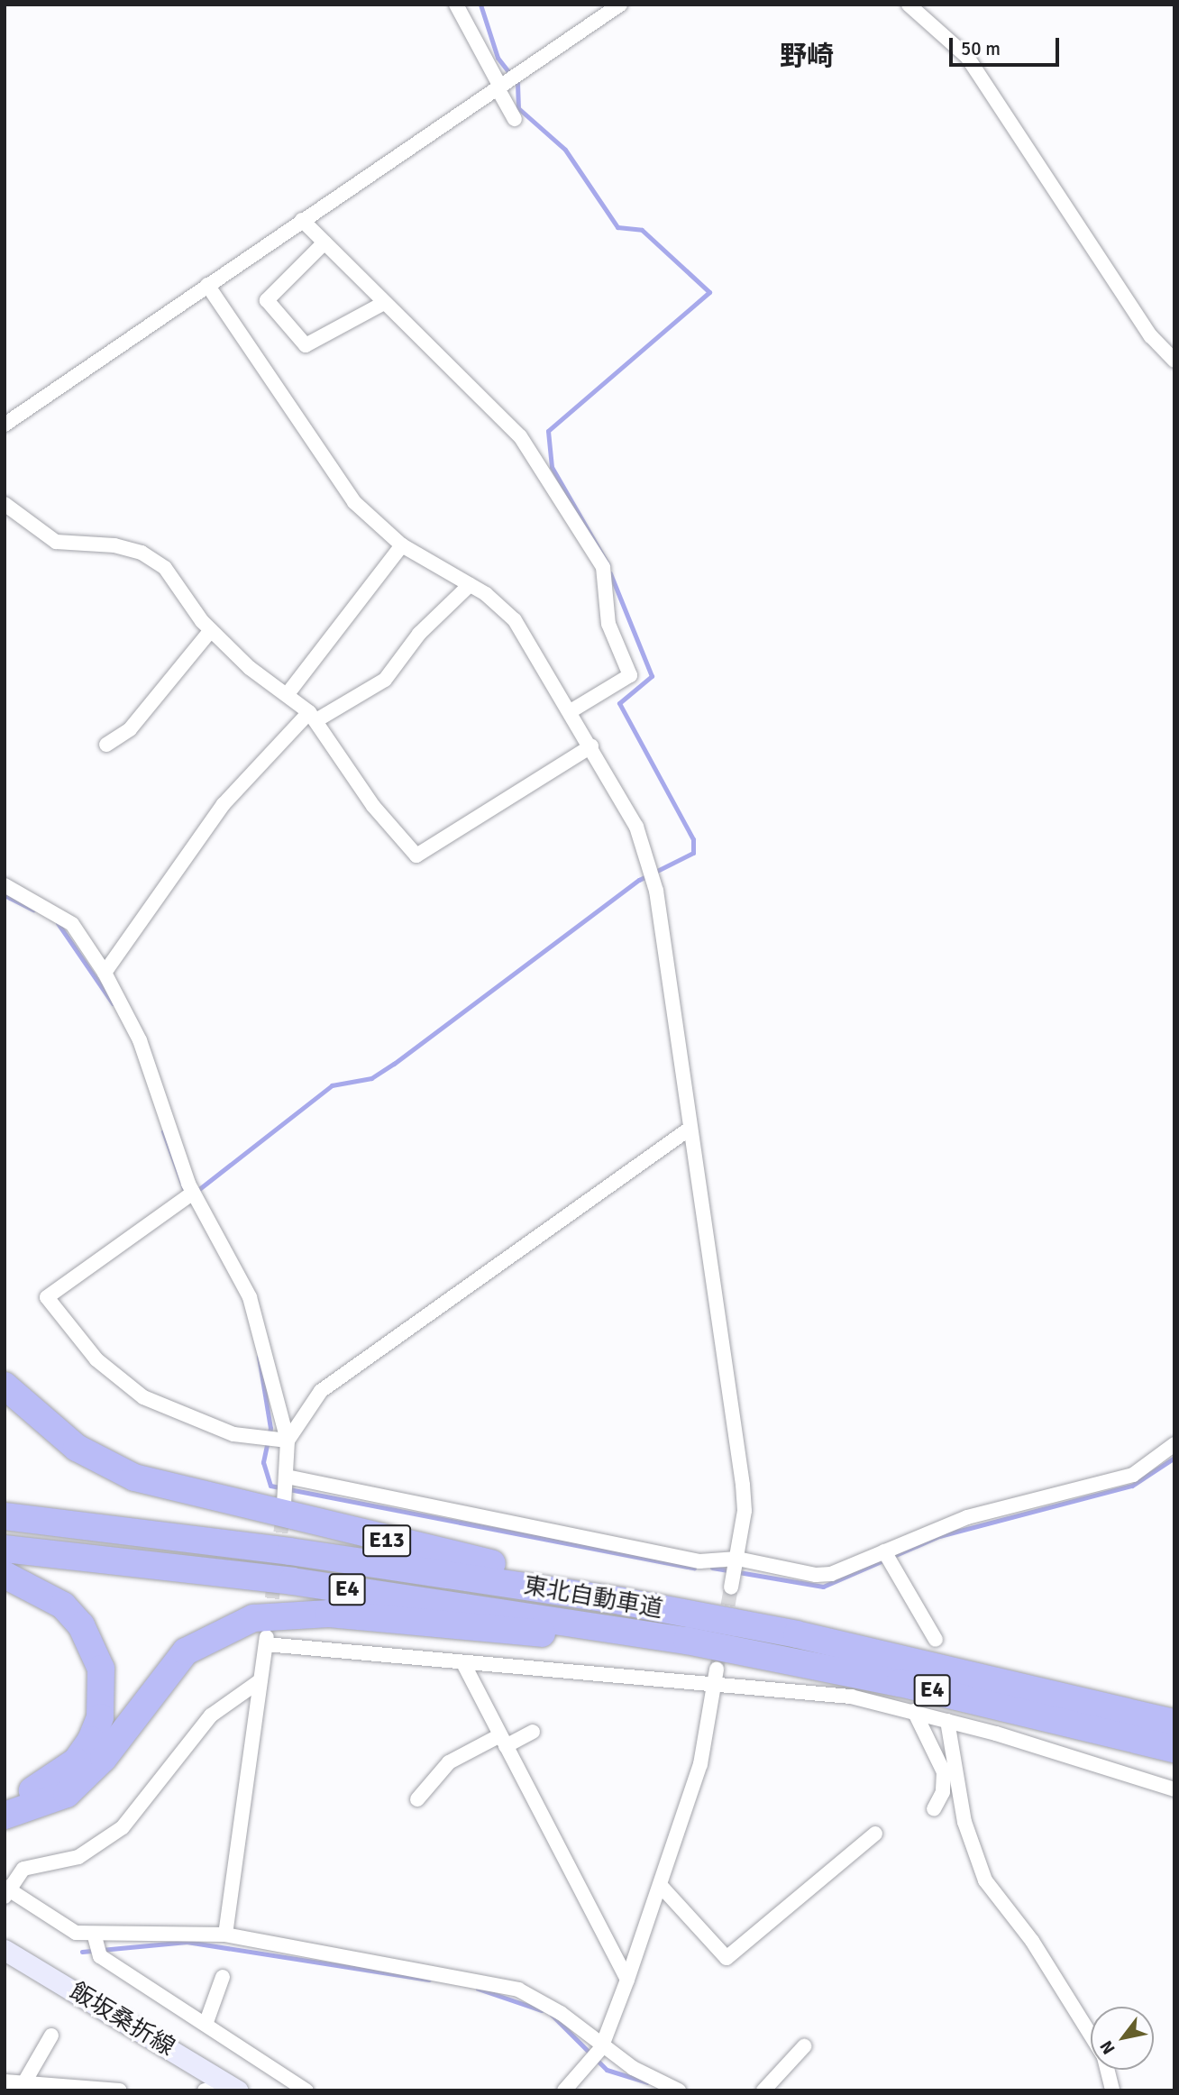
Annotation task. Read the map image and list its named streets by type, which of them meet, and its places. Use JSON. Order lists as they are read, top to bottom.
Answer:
{
  "streets": {
    "highway": ["E13", "E4", "東北自動車道"],
    "main road": ["飯坂桑折線"]
  },
  "crossings": [
    ["E13", "東北自動車道"]
  ],
  "districts": ["野崎"],
  "scale_bar": "50 m",
  "north": "bottom left"
}
